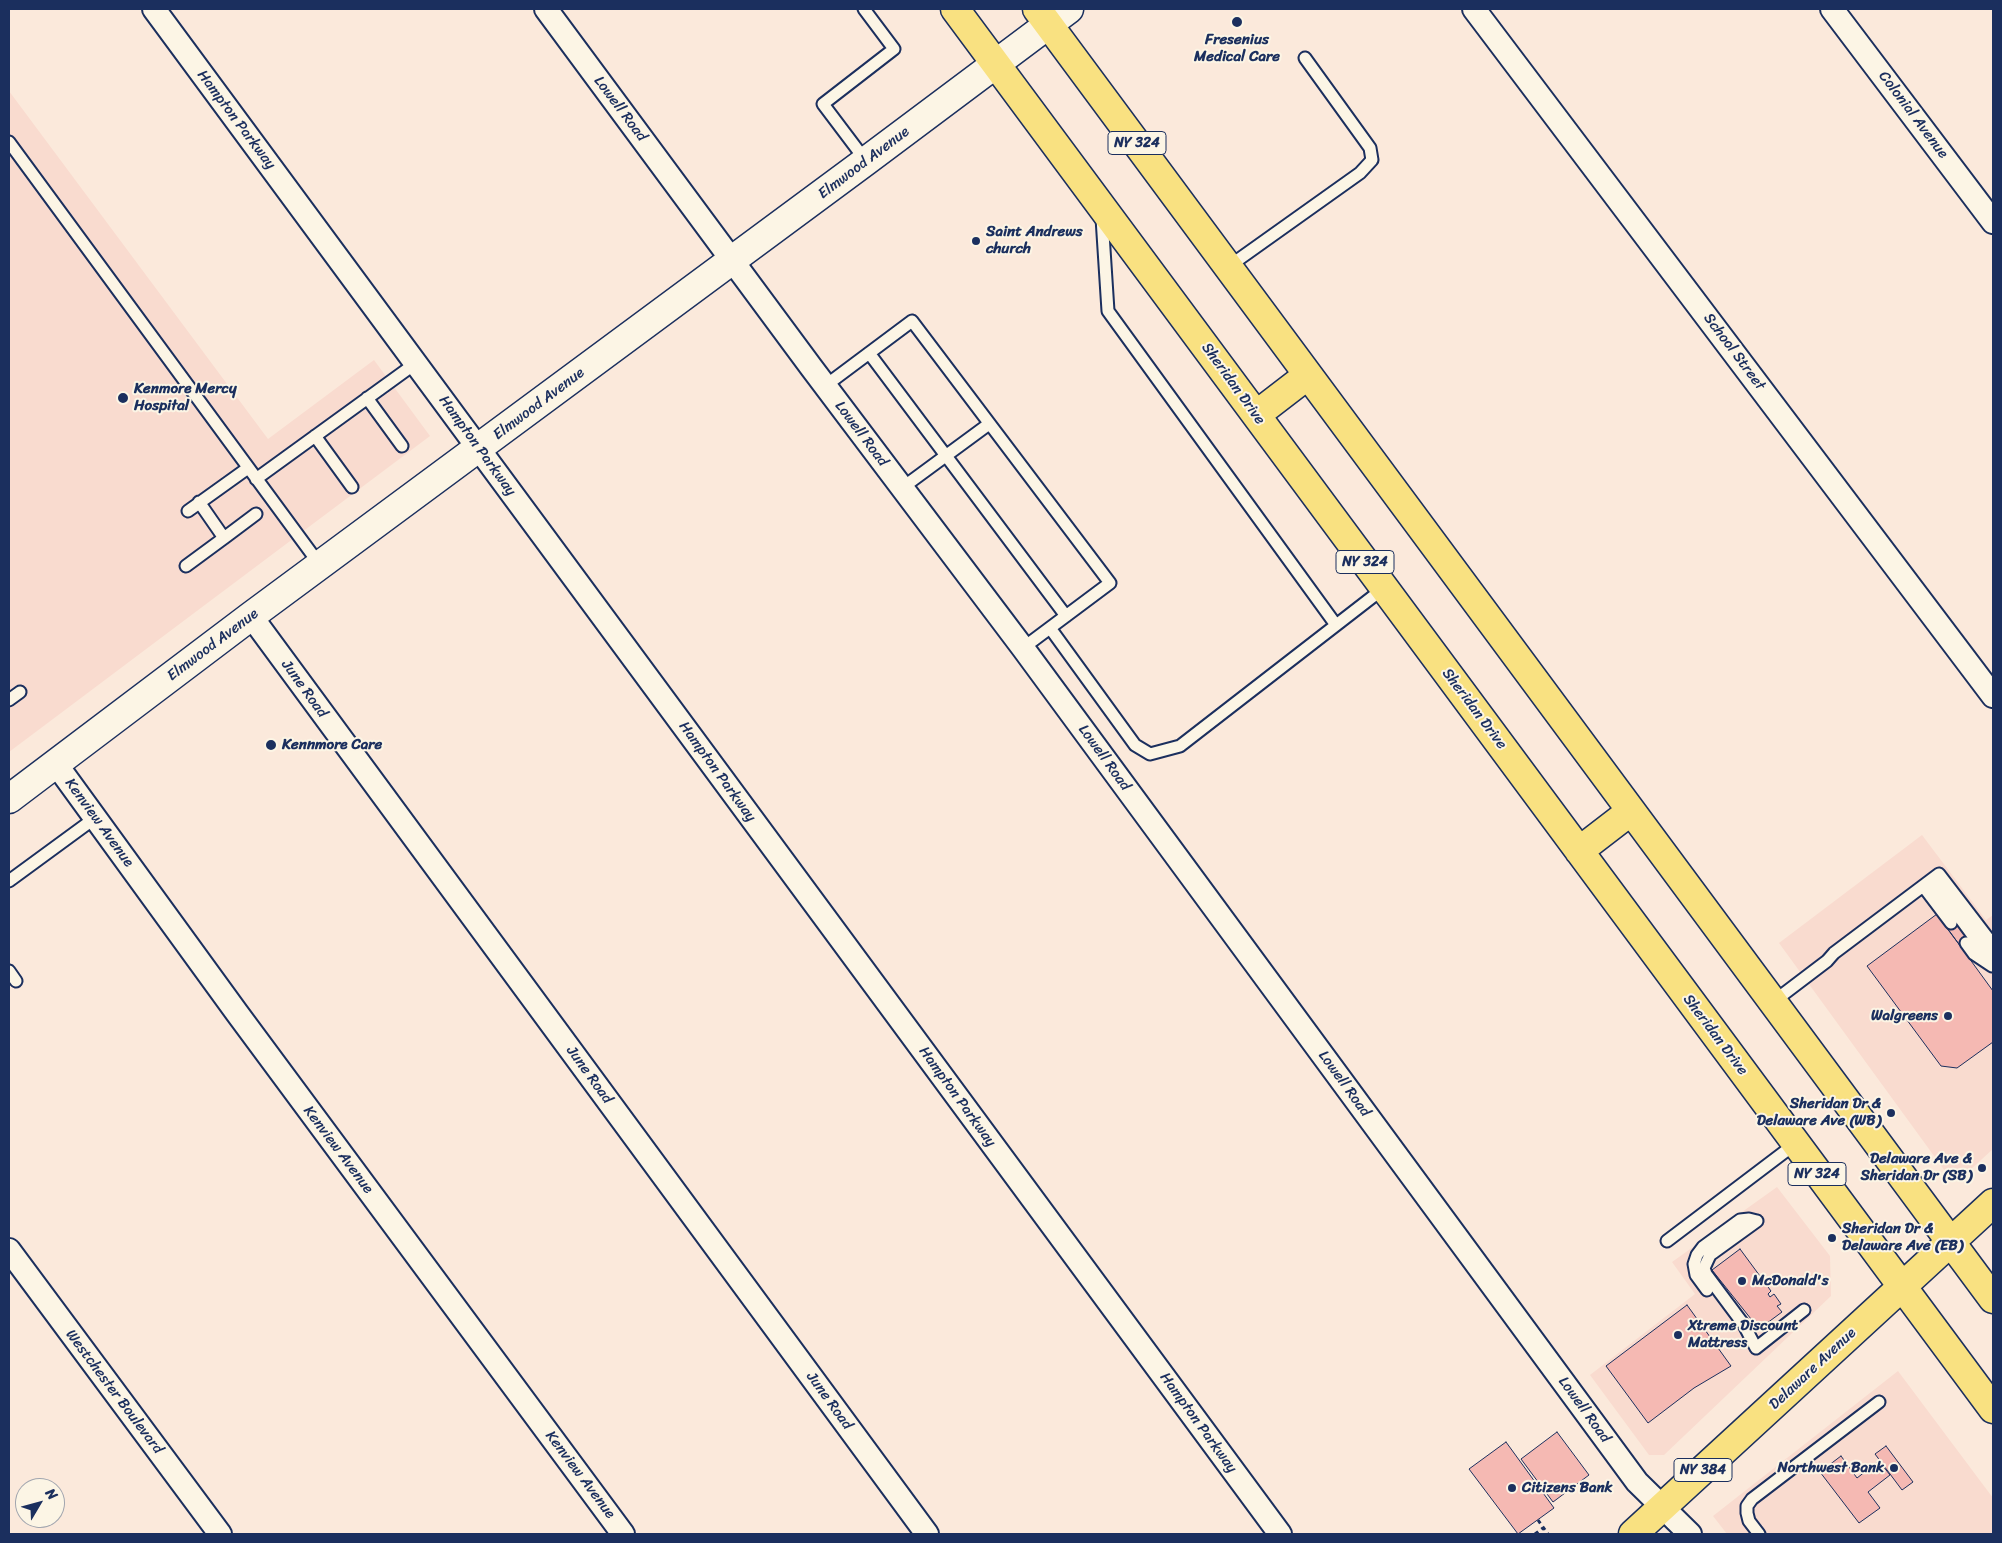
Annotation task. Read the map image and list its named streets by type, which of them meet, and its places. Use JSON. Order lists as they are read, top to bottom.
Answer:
{
  "streets": {
    "main road": [
      "NY 324",
      "Sheridan Drive",
      "Delaware Avenue",
      "NY 384"
    ],
    "street": [
      "Lowell Road",
      "Colonial Avenue",
      "Hampton Parkway",
      "Elmwood Avenue",
      "School Street",
      "June Road",
      "Kenview Avenue",
      "Westchester Boulevard"
    ]
  },
  "crossings": [
    ["Lowell Road", "Elmwood Avenue"],
    ["Lowell Road", "Delaware Avenue"],
    ["Hampton Parkway", "Elmwood Avenue"],
    ["NY 324", "Elmwood Avenue"],
    ["NY 324", "Delaware Avenue"],
    ["Elmwood Avenue", "Sheridan Drive"],
    ["Elmwood Avenue", "June Road"],
    ["Elmwood Avenue", "Kenview Avenue"],
    ["Sheridan Drive", "Delaware Avenue"]
  ],
  "places": [
    "Fresenius Medical Care",
    "Saint Andrews church",
    "Kenmore Mercy Hospital",
    "Kennmore Care",
    "Walgreens",
    "Sheridan Dr & Delaware Ave (WB)",
    "Delaware Ave & Sheridan Dr (SB)",
    "Sheridan Dr & Delaware Ave (EB)",
    "McDonald's",
    "Xtreme Discount Mattress",
    "Northwest Bank",
    "Citizens Bank"
  ],
  "north": "top right"
}
